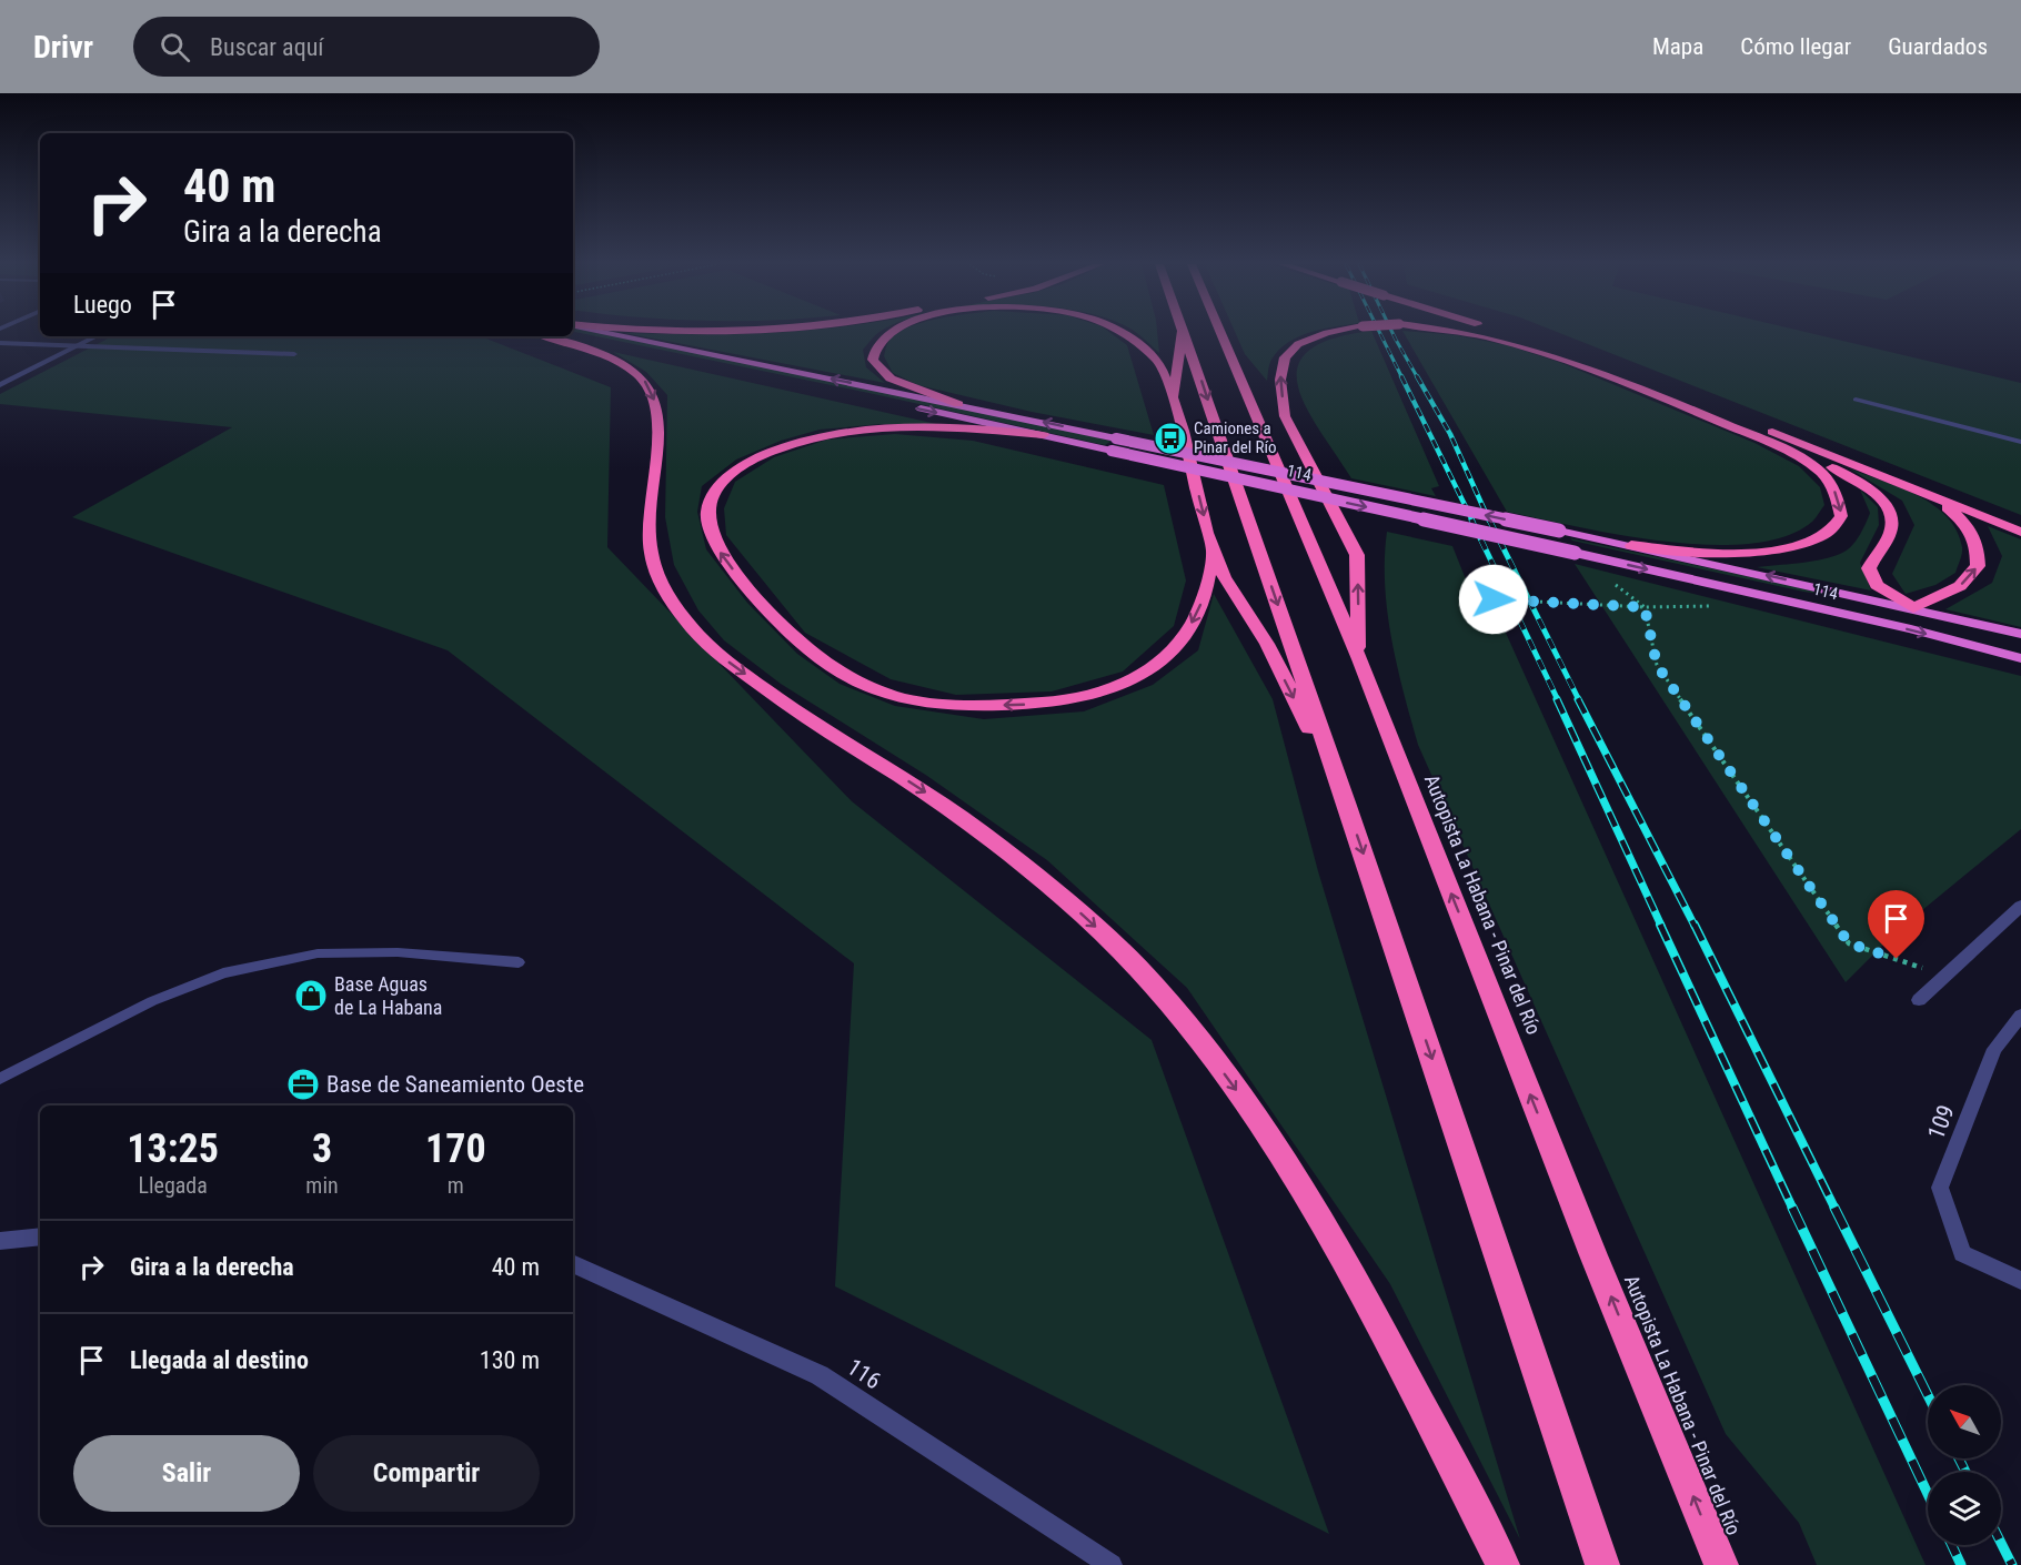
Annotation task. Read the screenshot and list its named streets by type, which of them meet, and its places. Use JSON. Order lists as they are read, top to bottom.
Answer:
{
  "streets": {
    "highway": ["114", "Autopista La Habana - Pinar del Río"],
    "street": ["109", "116"]
  },
  "places": {
    "bus stop": ["Camiones a Pinar del Río"],
    "shop": ["Base Aguas de La Habana"],
    "office": ["Base de Saneamiento Oeste"]
  },
  "north": "top left",
  "page": {
    "header": "Drivr",
    "search": "Buscar aquí",
    "nav": ["Mapa", "Cómo llegar", "Guardados"],
    "turn": ["40 m", "Gira a la derecha"],
    "then": "Luego",
    "eta": [
      "13:25",
      "Llegada",
      "3",
      "min",
      "170",
      "m"
    ],
    "list": [
      {
        "name": "Gira a la derecha",
        "value": "40 m"
      },
      {
        "name": "Llegada al destino",
        "value": "130 m"
      }
    ],
    "buttons": ["Salir", "Compartir"]
  }
}
